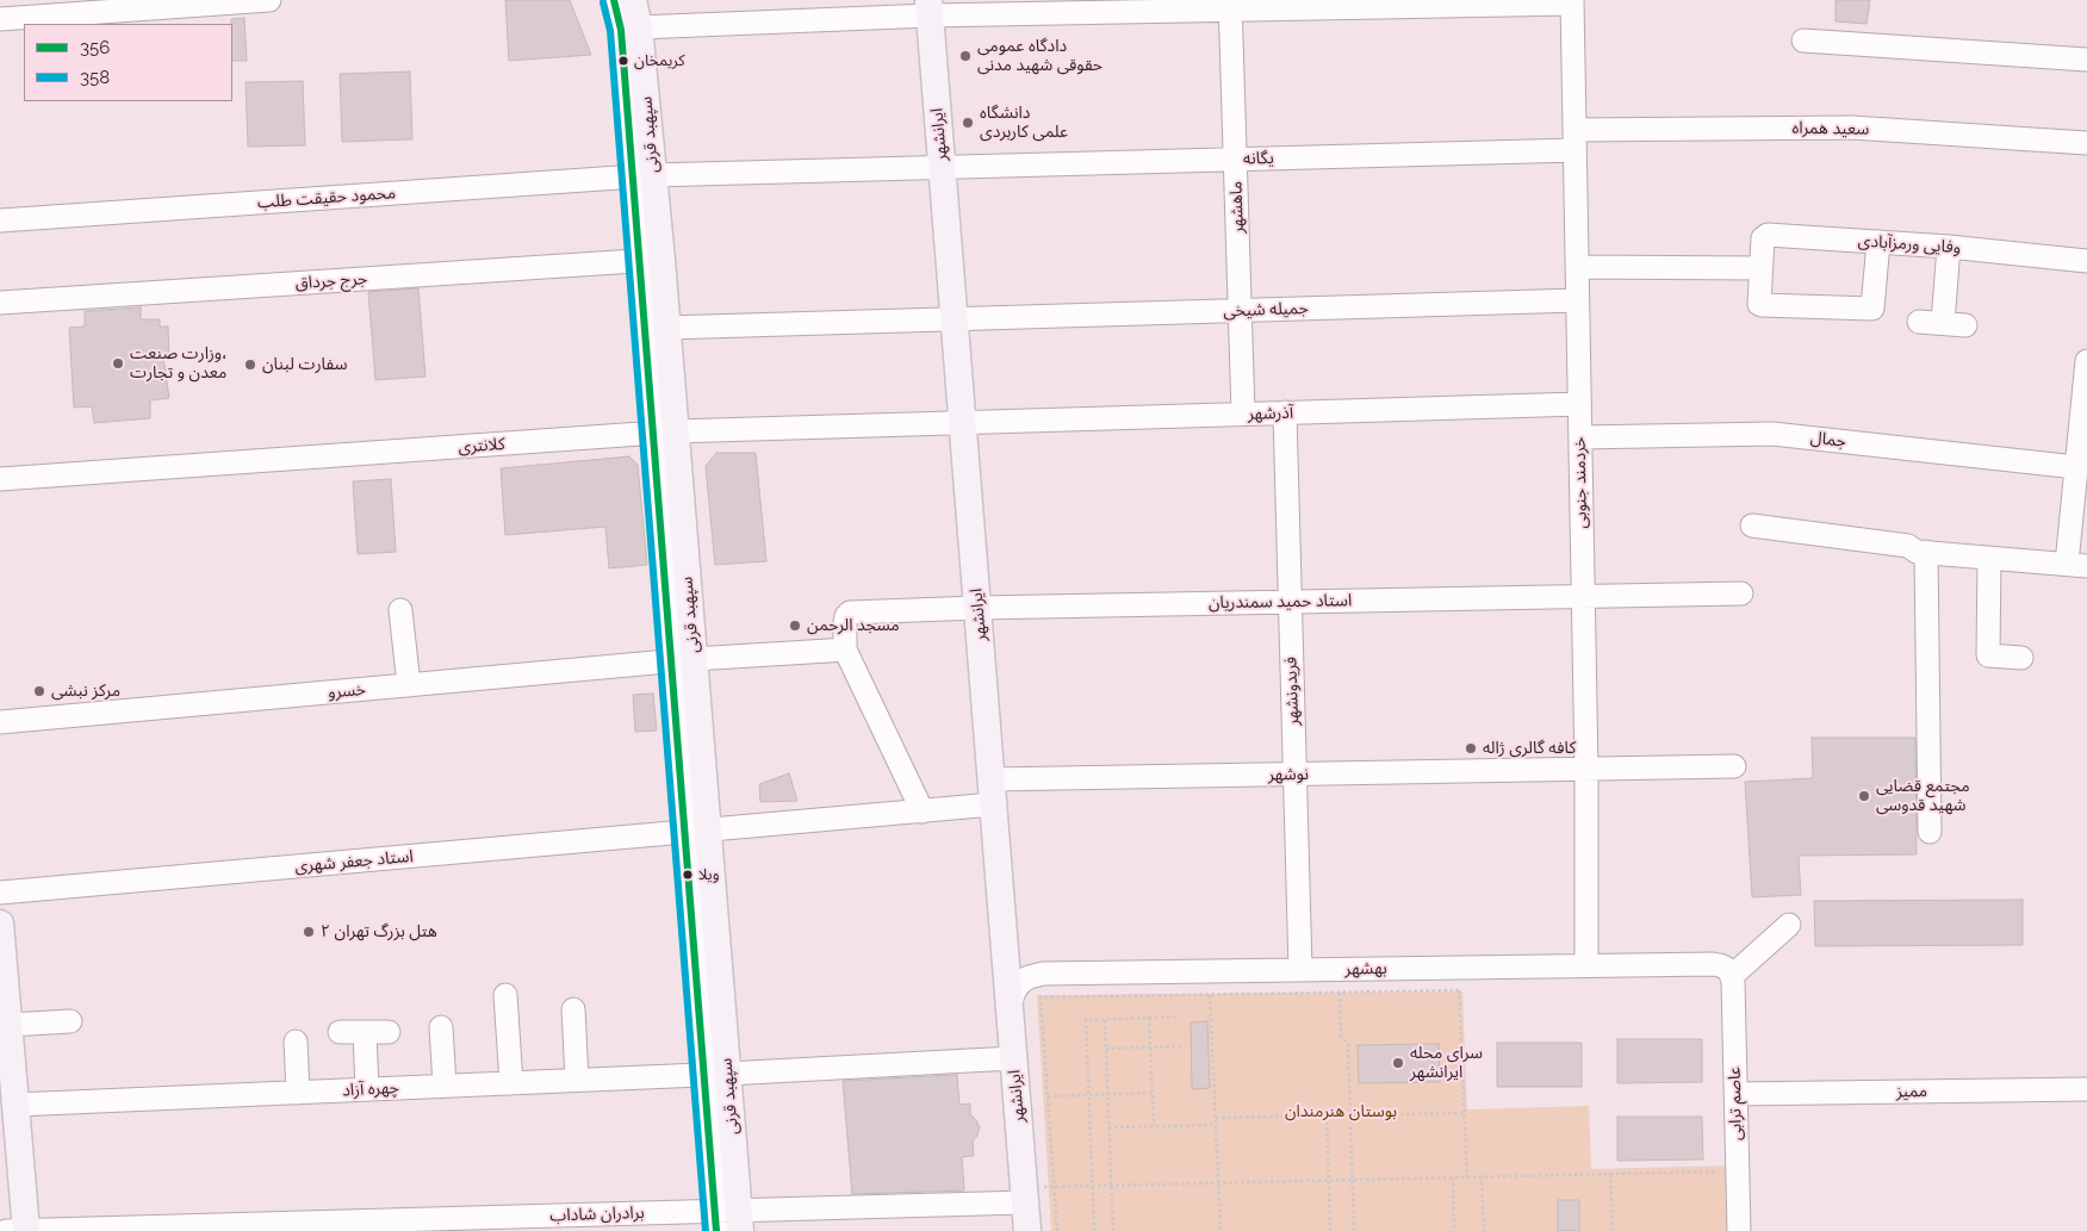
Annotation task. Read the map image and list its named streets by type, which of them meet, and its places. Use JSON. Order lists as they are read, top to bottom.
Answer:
{
  "streets": {
    "main road": ["سپهبد قرنی", "ایرانشهر"],
    "street": [
      "سعید همراه",
      "یگانه",
      "محمود حقیقت طلب",
      "ماهشهر",
      "وفایی ورمزآبادی",
      "جرج جرداق",
      "جمیله شیخی",
      "آذرشهر",
      "جمال",
      "کلانتری",
      "خردمند جنوبی",
      "استاد حمید سمندریان",
      "خسرو",
      "فریدونشهر",
      "نوشهر",
      "استاد جعفر شهری",
      "بهشهر",
      "چهره آزاد",
      "ممیز",
      "عاصم ترابی",
      "برادران شاداب"
    ]
  },
  "crossings": [
    ["سعید همراه", "یگانه"],
    ["سعید همراه", "خردمند جنوبی"],
    ["سپهبد قرنی", "یگانه"],
    ["سپهبد قرنی", "محمود حقیقت طلب"],
    ["سپهبد قرنی", "جرج جرداق"],
    ["سپهبد قرنی", "جمیله شیخی"],
    ["سپهبد قرنی", "کلانتری"],
    ["سپهبد قرنی", "خسرو"],
    ["سپهبد قرنی", "استاد جعفر شهری"],
    ["سپهبد قرنی", "چهره آزاد"],
    ["سپهبد قرنی", "برادران شاداب"],
    ["ایرانشهر", "یگانه"],
    ["ایرانشهر", "جمیله شیخی"],
    ["ایرانشهر", "آذرشهر"],
    ["ایرانشهر", "کلانتری"],
    ["ایرانشهر", "استاد حمید سمندریان"],
    ["ایرانشهر", "نوشهر"],
    ["ایرانشهر", "بهشهر"],
    ["ایرانشهر", "چهره آزاد"],
    ["ایرانشهر", "برادران شاداب"],
    ["یگانه", "محمود حقیقت طلب"],
    ["یگانه", "ماهشهر"],
    ["یگانه", "خردمند جنوبی"],
    ["ماهشهر", "جمیله شیخی"],
    ["ماهشهر", "آذرشهر"],
    ["جمیله شیخی", "خردمند جنوبی"],
    ["آذرشهر", "کلانتری"],
    ["آذرشهر", "خردمند جنوبی"],
    ["آذرشهر", "فریدونشهر"],
    ["جمال", "خردمند جنوبی"],
    ["خردمند جنوبی", "استاد حمید سمندریان"],
    ["خردمند جنوبی", "نوشهر"],
    ["خردمند جنوبی", "بهشهر"],
    ["استاد حمید سمندریان", "خسرو"],
    ["استاد حمید سمندریان", "فریدونشهر"],
    ["فریدونشهر", "نوشهر"],
    ["فریدونشهر", "بهشهر"],
    ["نوشهر", "استاد جعفر شهری"],
    ["بهشهر", "عاصم ترابی"],
    ["ممیز", "عاصم ترابی"]
  ],
  "parks": ["بوستان هنرمندان"],
  "places": [
    "دادگاه عمومی حقوقی شهید مدنی",
    "کریمخان",
    "دانشگاه علمی کاربردی",
    "وزارت صنعت، معدن و تجارت",
    "سفارت لبنان",
    "مسجد الرحمن",
    "مرکز نبشی",
    "کافه گالری ژاله",
    "مجتمع قضایی شهید قدوسی",
    "ویلا",
    "هتل بزرگ تهران ۲",
    "سرای محله ایرانشهر"
  ],
  "lines": ["transit line 356", "transit line 358"],
  "legend": ["356", "358"]
}
